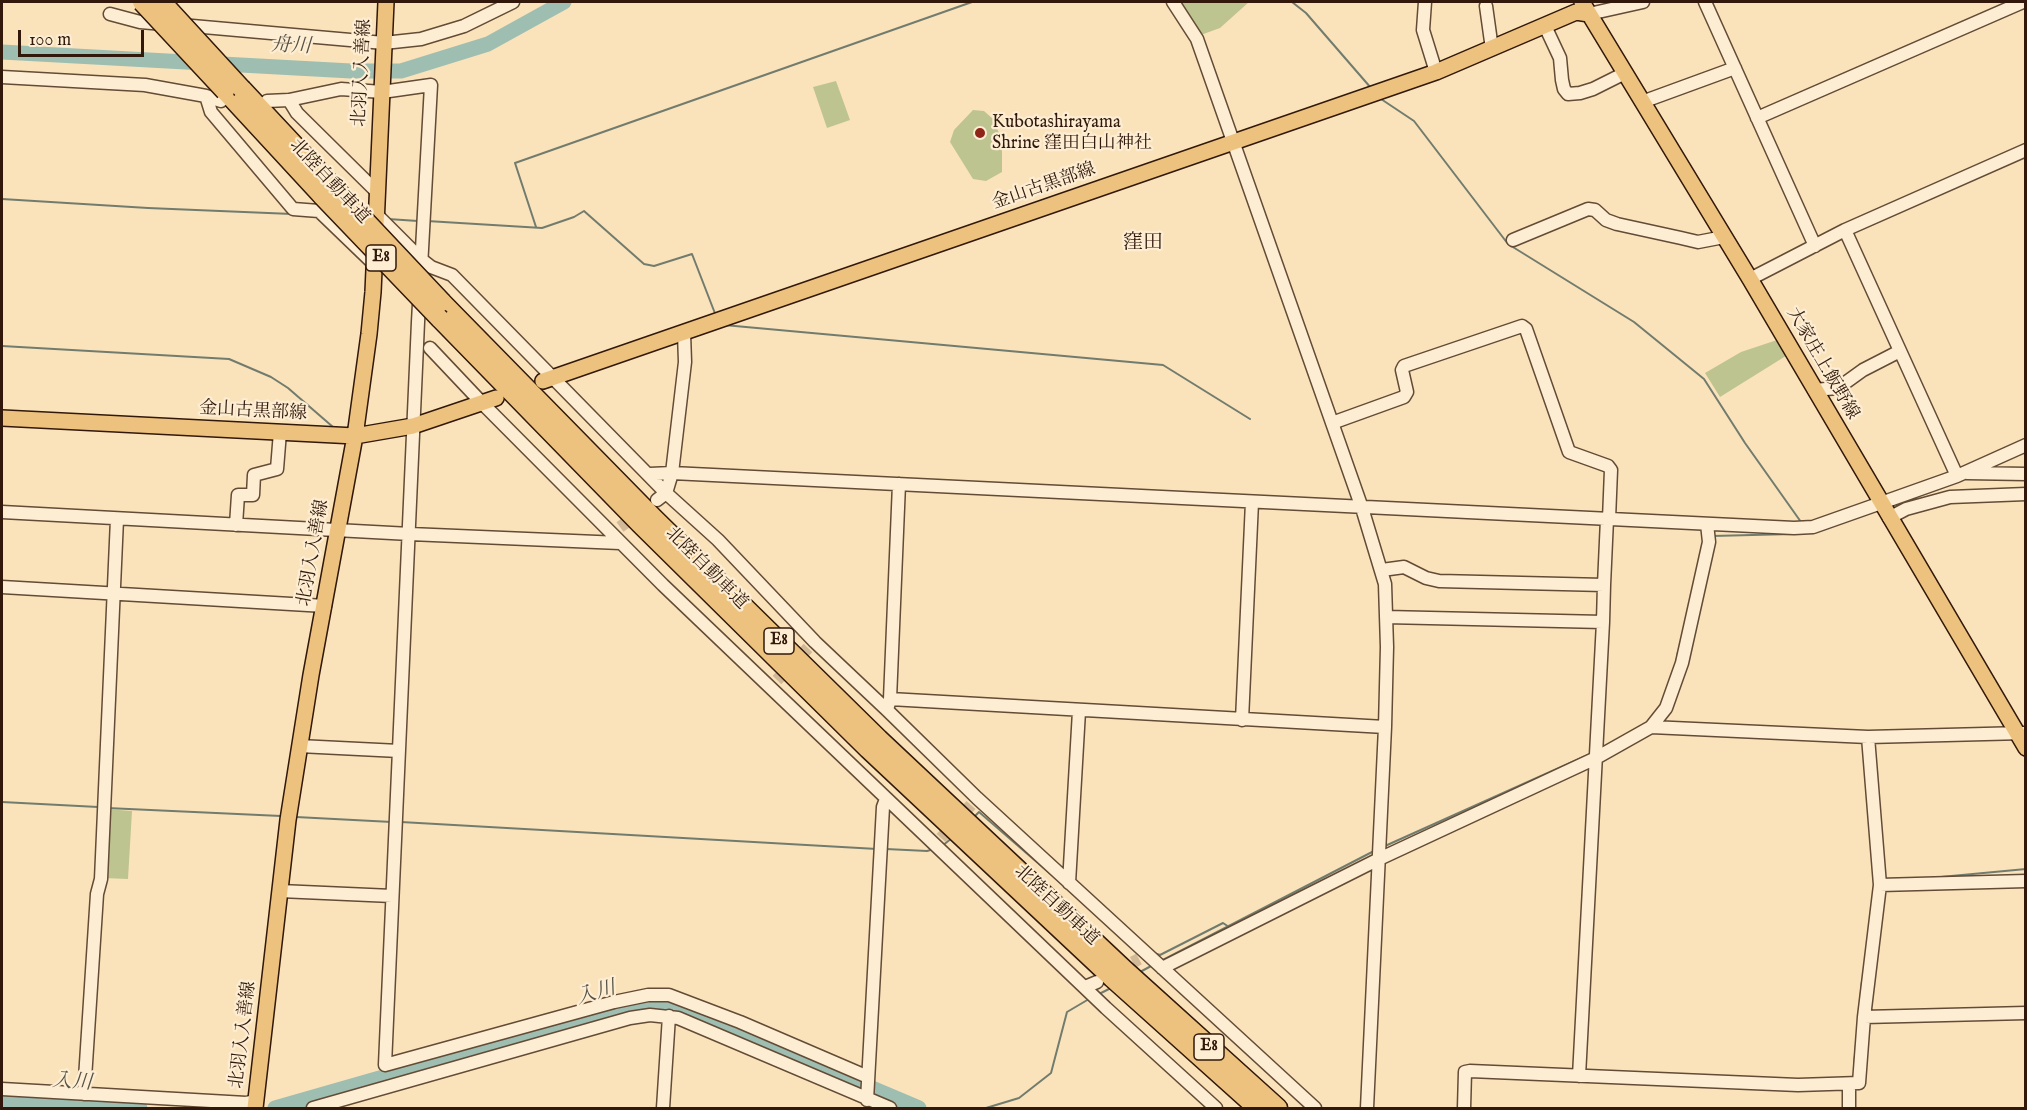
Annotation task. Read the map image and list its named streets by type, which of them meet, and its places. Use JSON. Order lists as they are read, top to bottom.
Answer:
{
  "streets": {
    "highway": ["北陸自動車道", "E8"],
    "main road": ["北羽入入善線", "金山古黒部線", "大家庄上飯野線"]
  },
  "crossings": [
    ["北羽入入善線", "金山古黒部線"],
    ["金山古黒部線", "大家庄上飯野線"]
  ],
  "districts": ["窪田"],
  "water": ["舟川", "入川"],
  "places": ["Kubotashirayama Shrine 窪田白山神社"],
  "scale_bar": "100 m"
}
